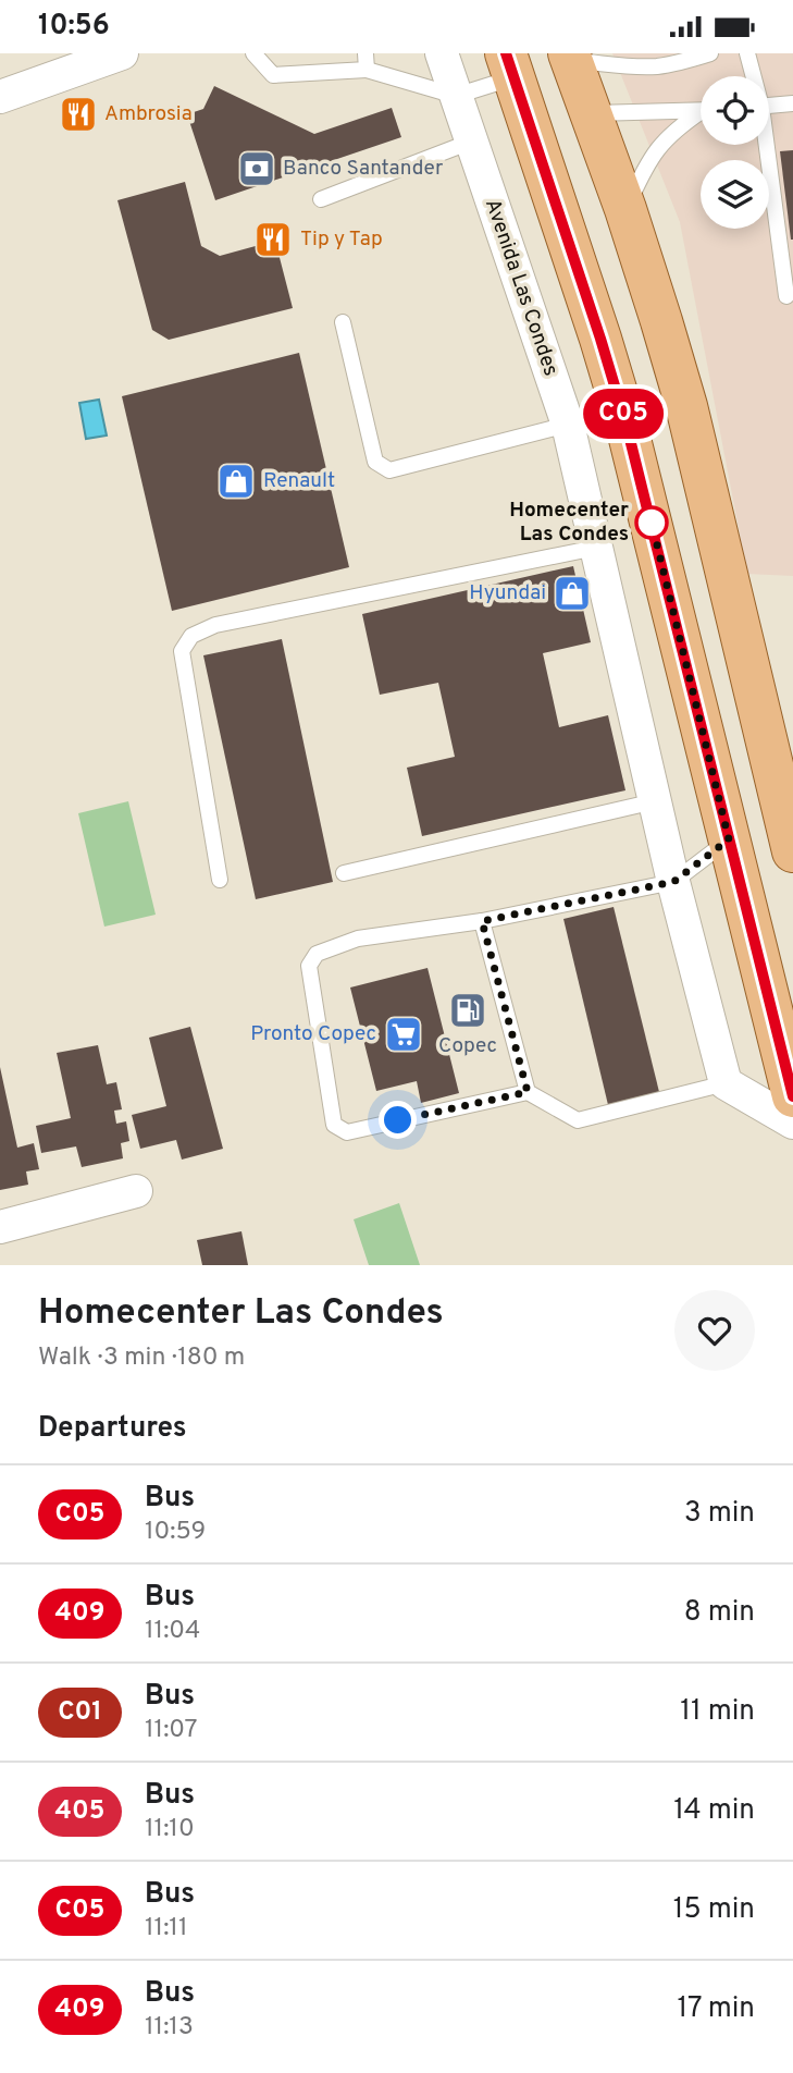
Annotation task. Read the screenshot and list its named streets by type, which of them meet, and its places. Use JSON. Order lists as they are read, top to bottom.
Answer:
{
  "streets": {
    "street": ["Avenida Las Condes"]
  },
  "places": {
    "restaurant": ["Ambrosia", "Tip y Tap"],
    "bank": ["Banco Santander"],
    "shop": ["Renault", "Hyundai"],
    "other": ["Homecenter Las Condes"],
    "fuel station": ["Copec"],
    "supermarket": ["Pronto Copec"]
  },
  "lines": ["bus line C05"],
  "page": {
    "status": "10:56",
    "on_map": "C05",
    "heading": [
      ["Homecenter Las Condes", "Walk · 3 min · 180 m"],
      "Departures"
    ],
    "list": [
      {
        "mark": "C05",
        "name": "Bus",
        "note": "10:59",
        "value": "3 min"
      },
      {
        "mark": "409",
        "name": "Bus",
        "note": "11:04",
        "value": "8 min"
      },
      {
        "mark": "C01",
        "name": "Bus",
        "note": "11:07",
        "value": "11 min"
      },
      {
        "mark": "405",
        "name": "Bus",
        "note": "11:10",
        "value": "14 min"
      },
      {
        "mark": "C05",
        "name": "Bus",
        "note": "11:11",
        "value": "15 min"
      },
      {
        "mark": "409",
        "name": "Bus",
        "note": "11:13",
        "value": "17 min"
      }
    ]
  }
}
